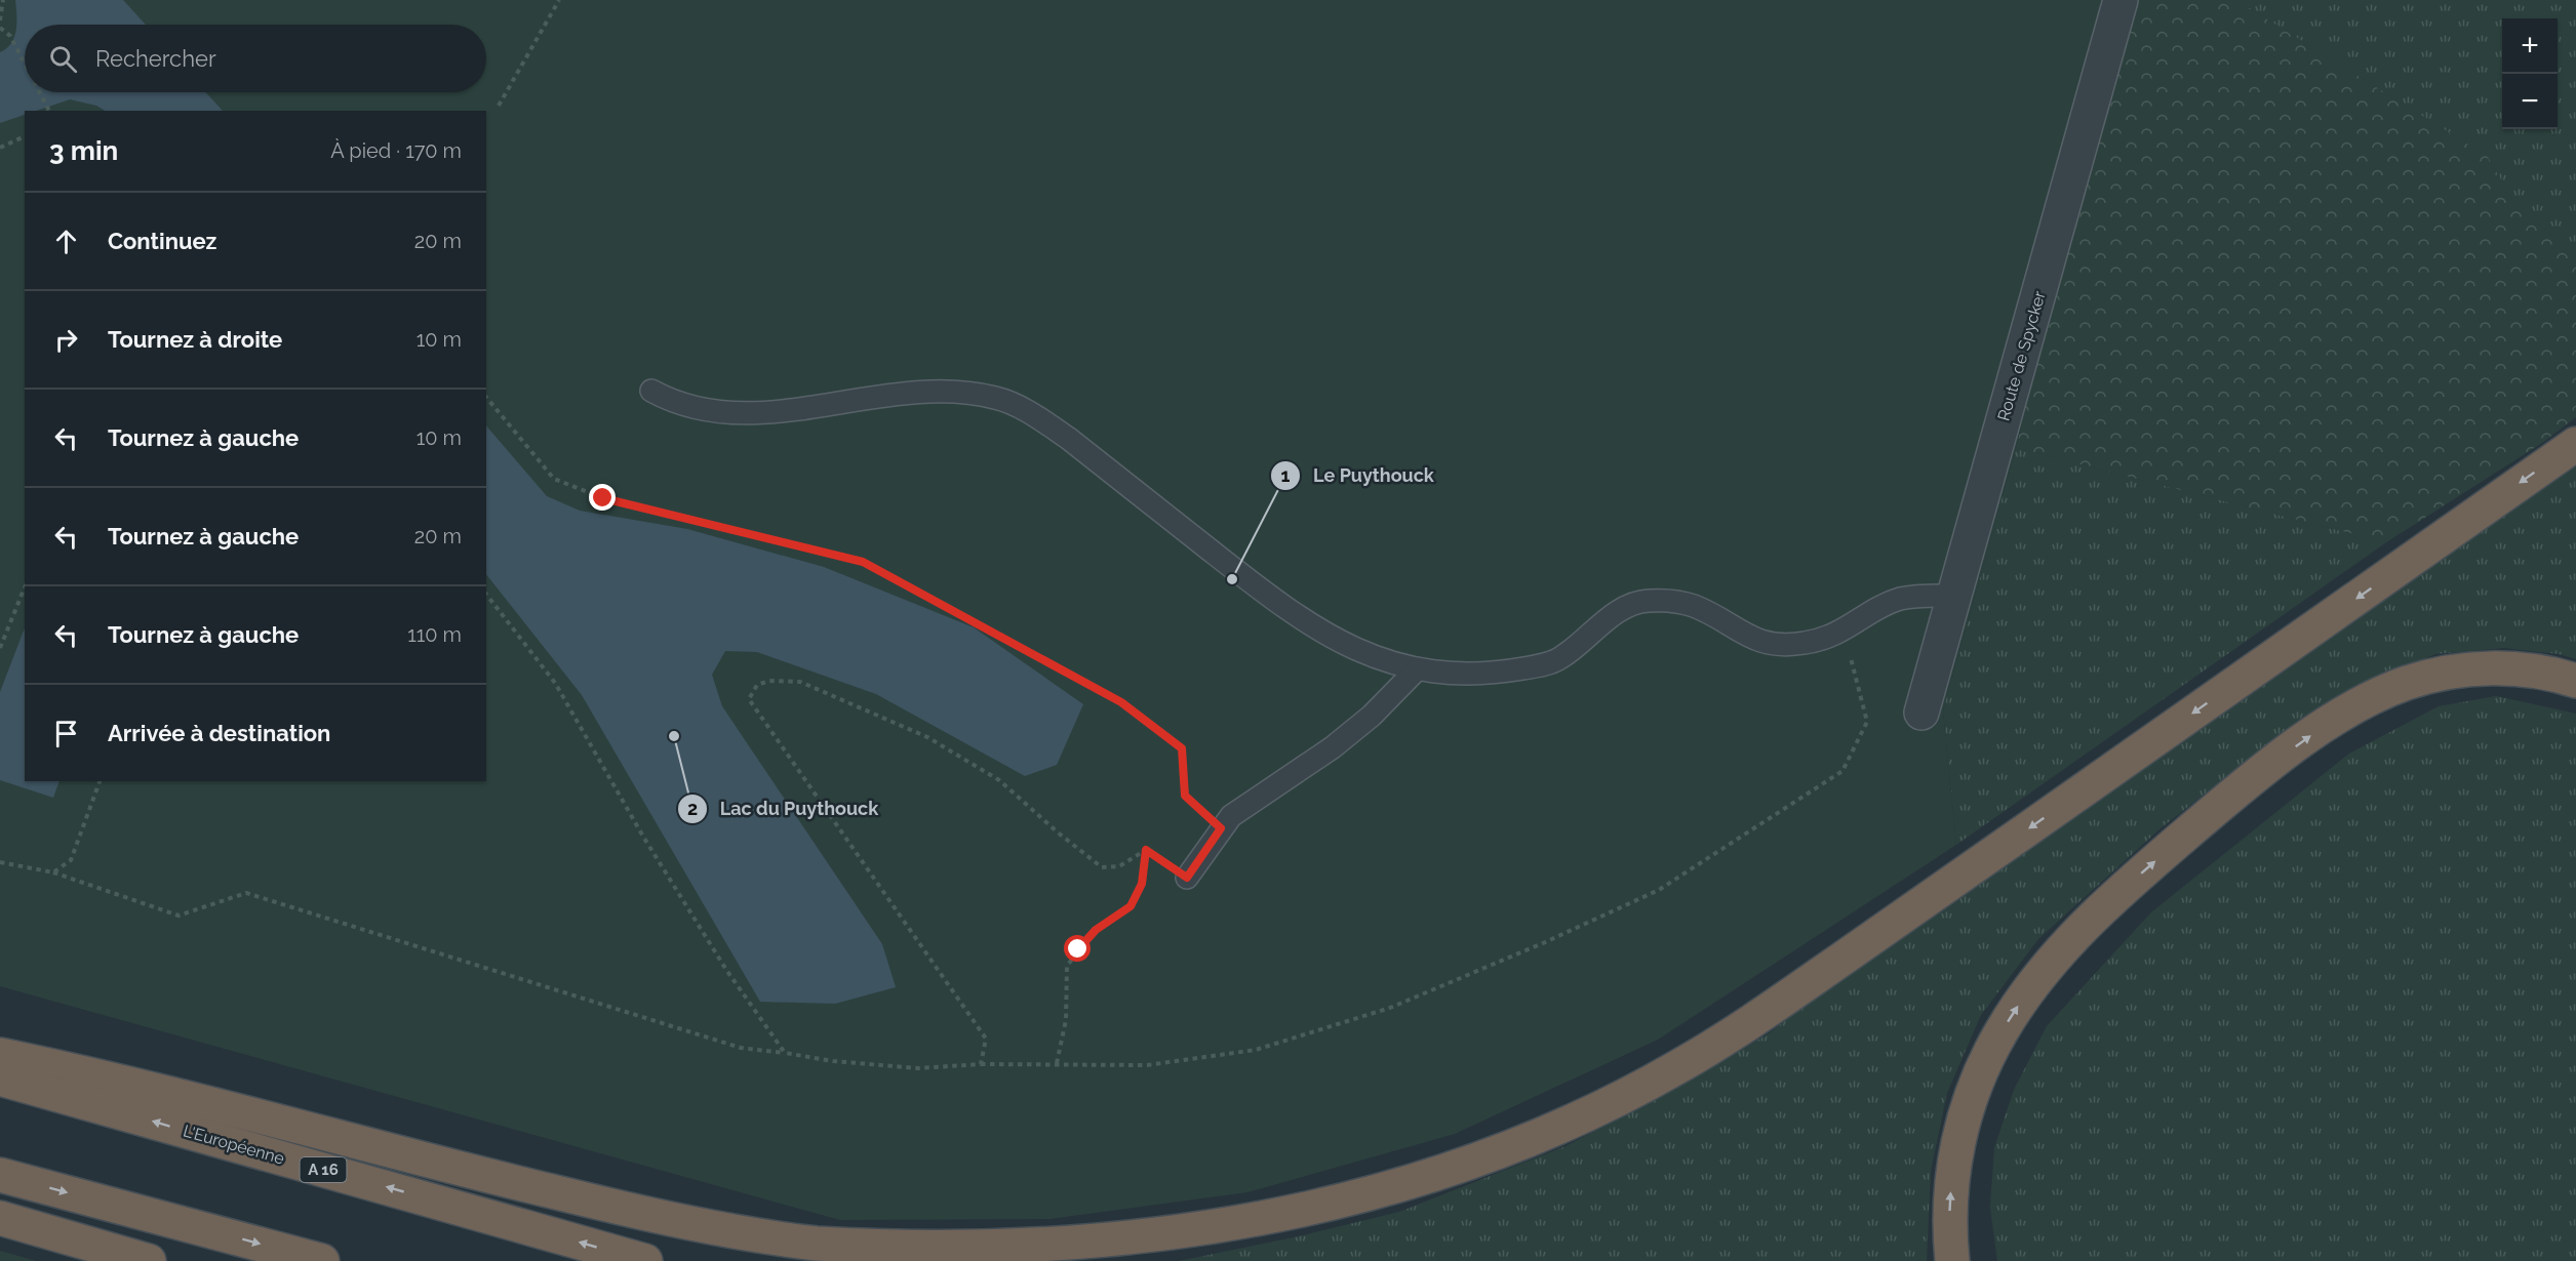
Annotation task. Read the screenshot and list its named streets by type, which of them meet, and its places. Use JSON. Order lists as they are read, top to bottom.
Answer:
{
  "streets": {
    "highway": ["L'Européenne", "A 16"],
    "street": ["Route de Spycker"]
  },
  "places": ["Le Puythouck", "Lac du Puythouck"],
  "page": {
    "map_buttons": ["+", "−"],
    "search": "Rechercher",
    "heading": ["3 min", "À pied · 170 m"],
    "list": [
      ["Continuez", "20 m"],
      ["Tournez à droite", "10 m"],
      ["Tournez à gauche", "10 m"],
      ["Tournez à gauche", "20 m"],
      ["Tournez à gauche", "110 m"],
      "Arrivée à destination"
    ]
  }
}
